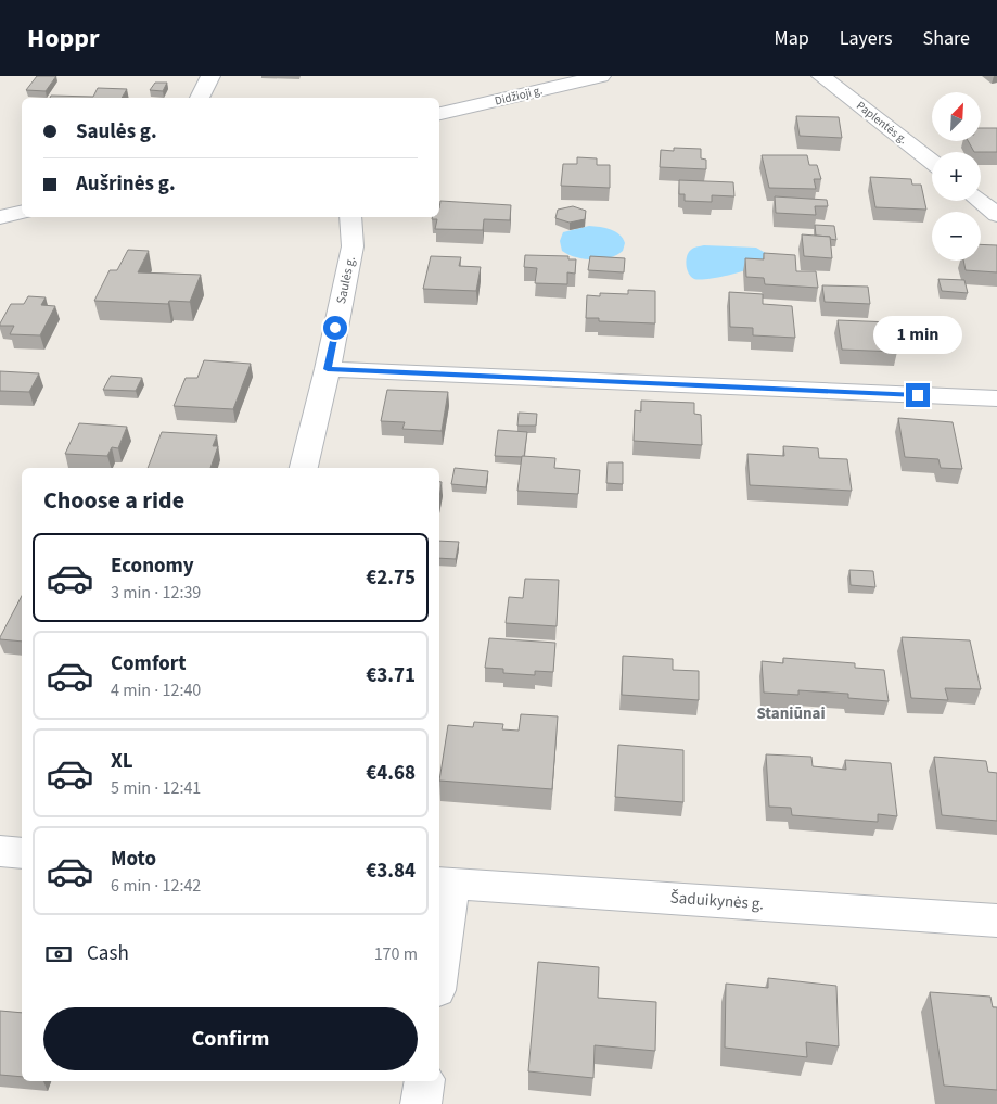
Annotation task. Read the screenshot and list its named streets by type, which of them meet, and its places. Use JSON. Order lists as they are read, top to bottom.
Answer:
{
  "streets": {
    "street": [
      "Didžioji g.",
      "Paplentės g.",
      "Saulės g.",
      "Šaduikynės g."
    ]
  },
  "districts": ["Staniūnai"],
  "north": "top right",
  "page": {
    "header": "Hoppr",
    "nav": ["Map", "Layers", "Share"],
    "map_buttons": ["+", "−"],
    "banner": ["Saulės g.", "Aušrinės g."],
    "bubble": "1 min",
    "heading": "Choose a ride",
    "list": [
      {
        "name": "Economy",
        "note": "3 min · 12:39",
        "value": "€2.75"
      },
      {
        "name": "Comfort",
        "note": "4 min · 12:40",
        "value": "€3.71"
      },
      {
        "name": "XL",
        "note": "5 min · 12:41",
        "value": "€4.68"
      },
      {
        "name": "Moto",
        "note": "6 min · 12:42",
        "value": "€3.84"
      }
    ],
    "pay": ["Cash", "170 m"],
    "buttons": "Confirm"
  }
}
